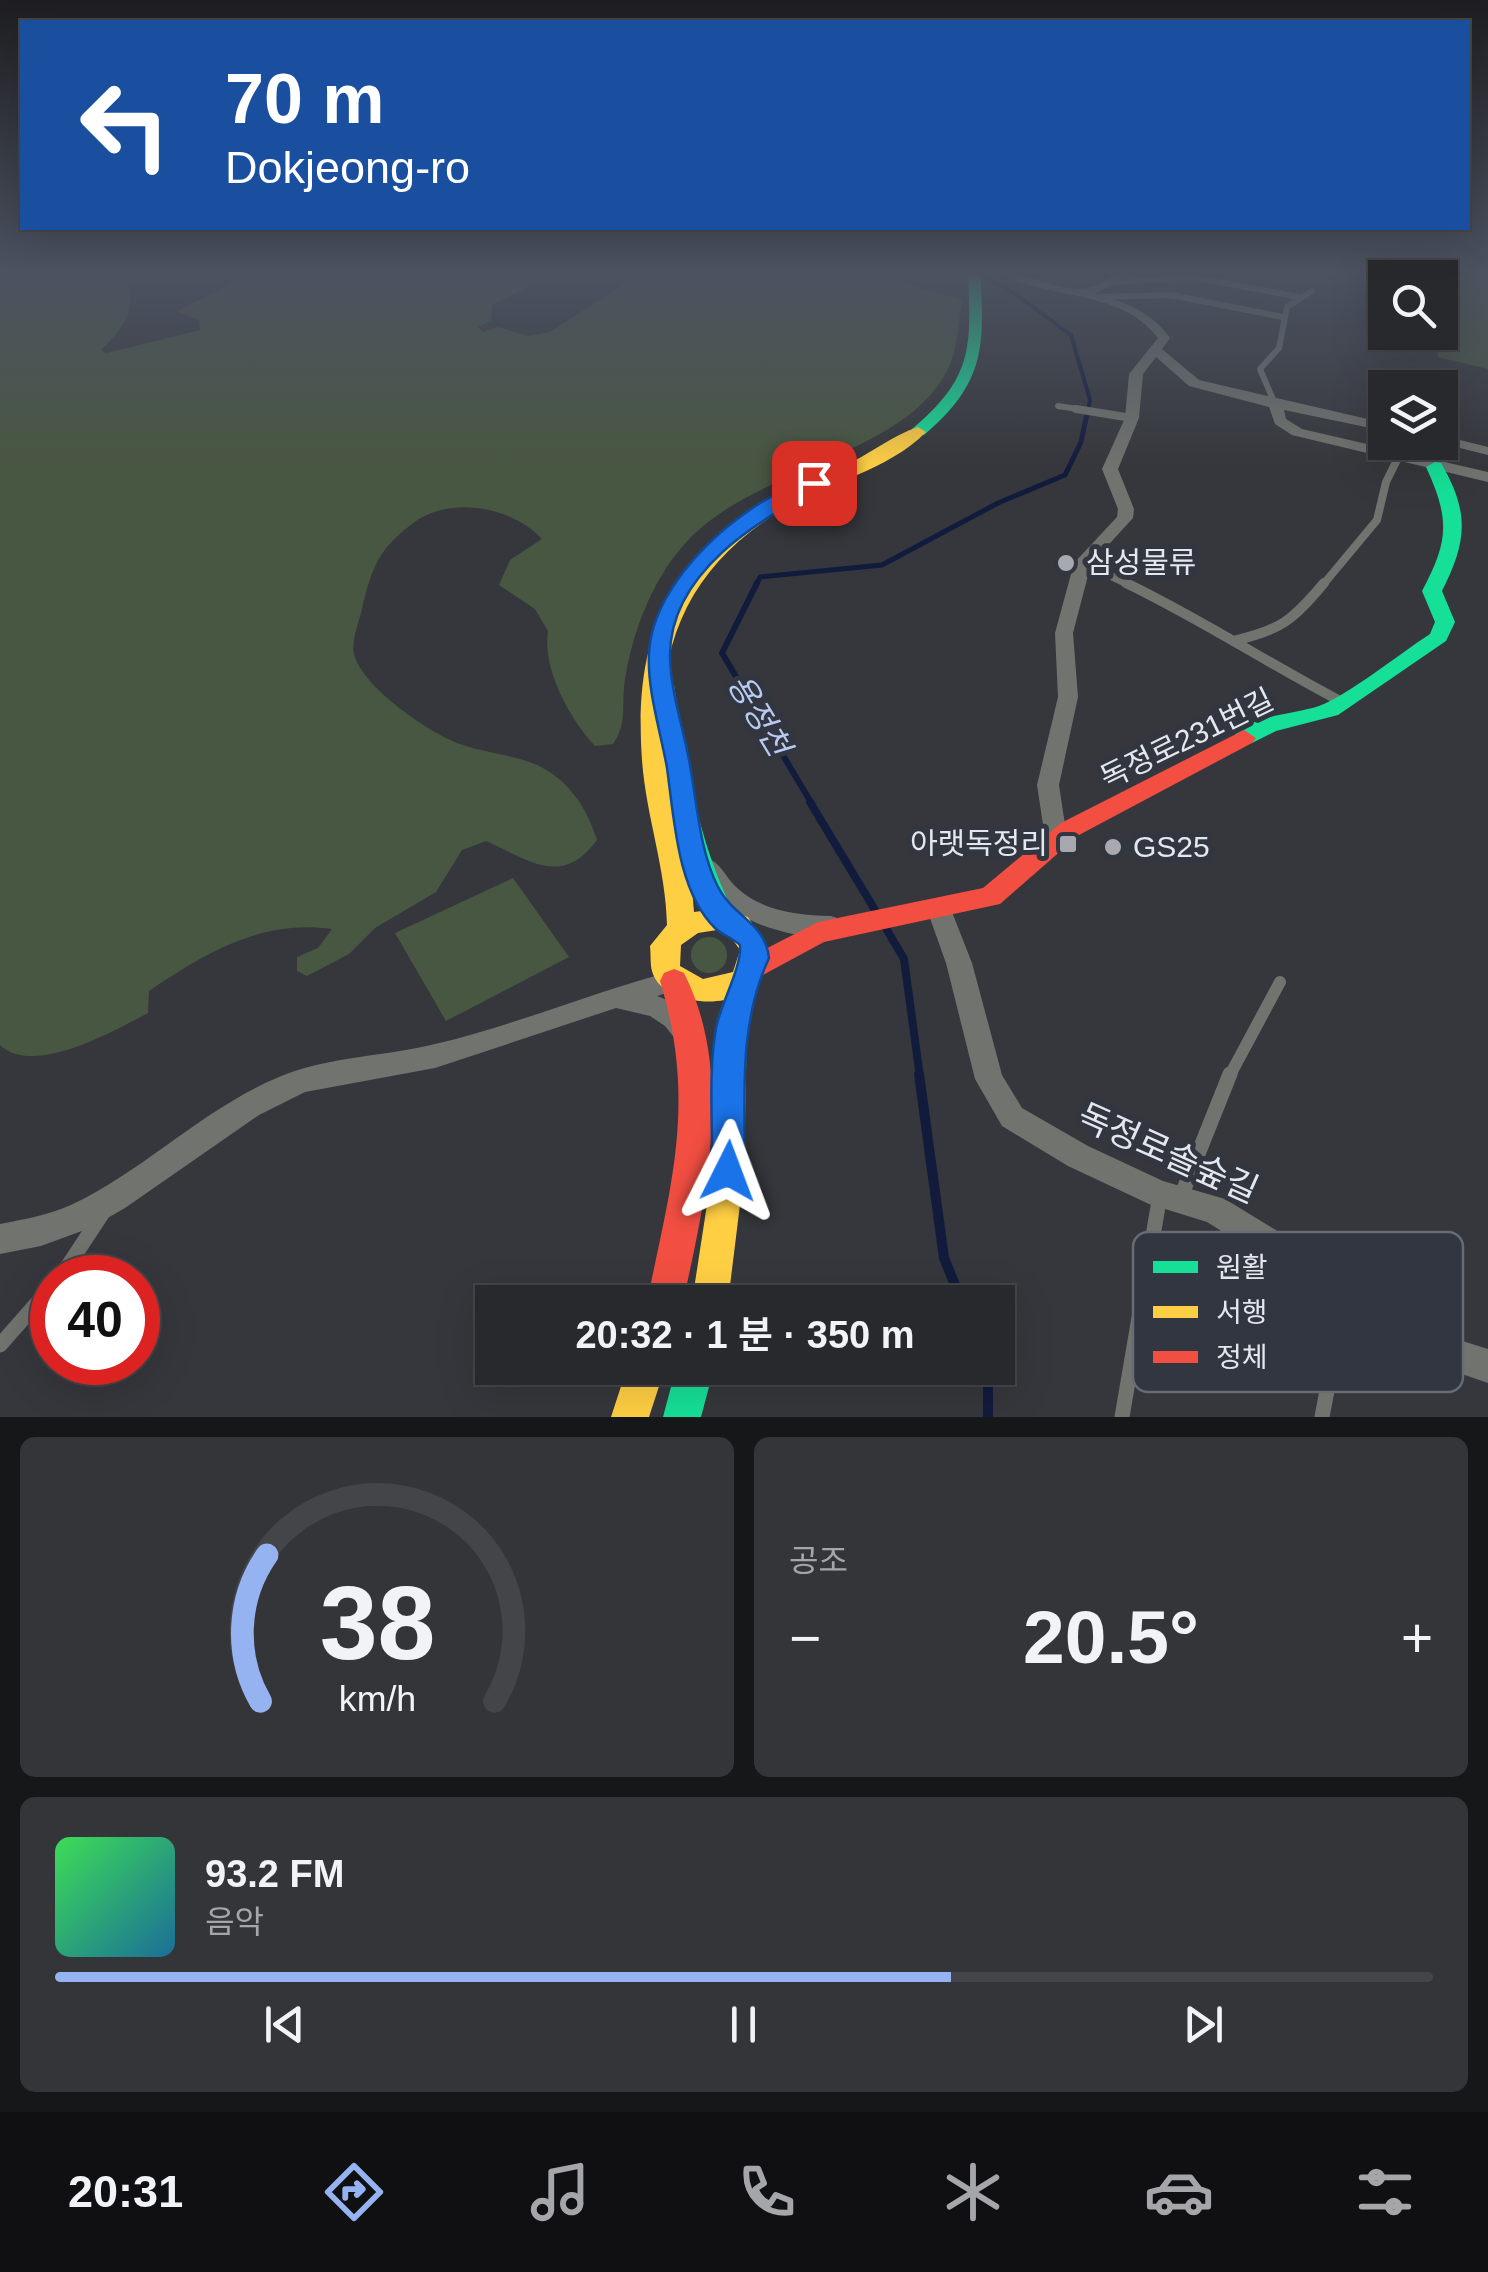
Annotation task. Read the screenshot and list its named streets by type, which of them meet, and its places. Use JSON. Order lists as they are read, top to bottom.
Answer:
{
  "streets": {
    "street": ["독정로231번길", "독정로솔숲길"]
  },
  "crossings": [
    ["독정로231번길", "독정로솔숲길"]
  ],
  "water": ["용정천"],
  "places": {
    "other": ["삼성물류", "GS25"],
    "transit": ["아랫독정리"]
  },
  "legend": ["원활", "서행", "정체"],
  "page": {
    "turn": ["70 m", "Dokjeong-ro"],
    "limit": "40",
    "trip": "20:32 · 1 분 · 350 m",
    "tile": "공조",
    "heat": ["−", "20.5°", "+"],
    "song": ["93.2 FM", "음악"],
    "tabs": "20:31",
    "gauge": ["38", "km/h"]
  }
}
